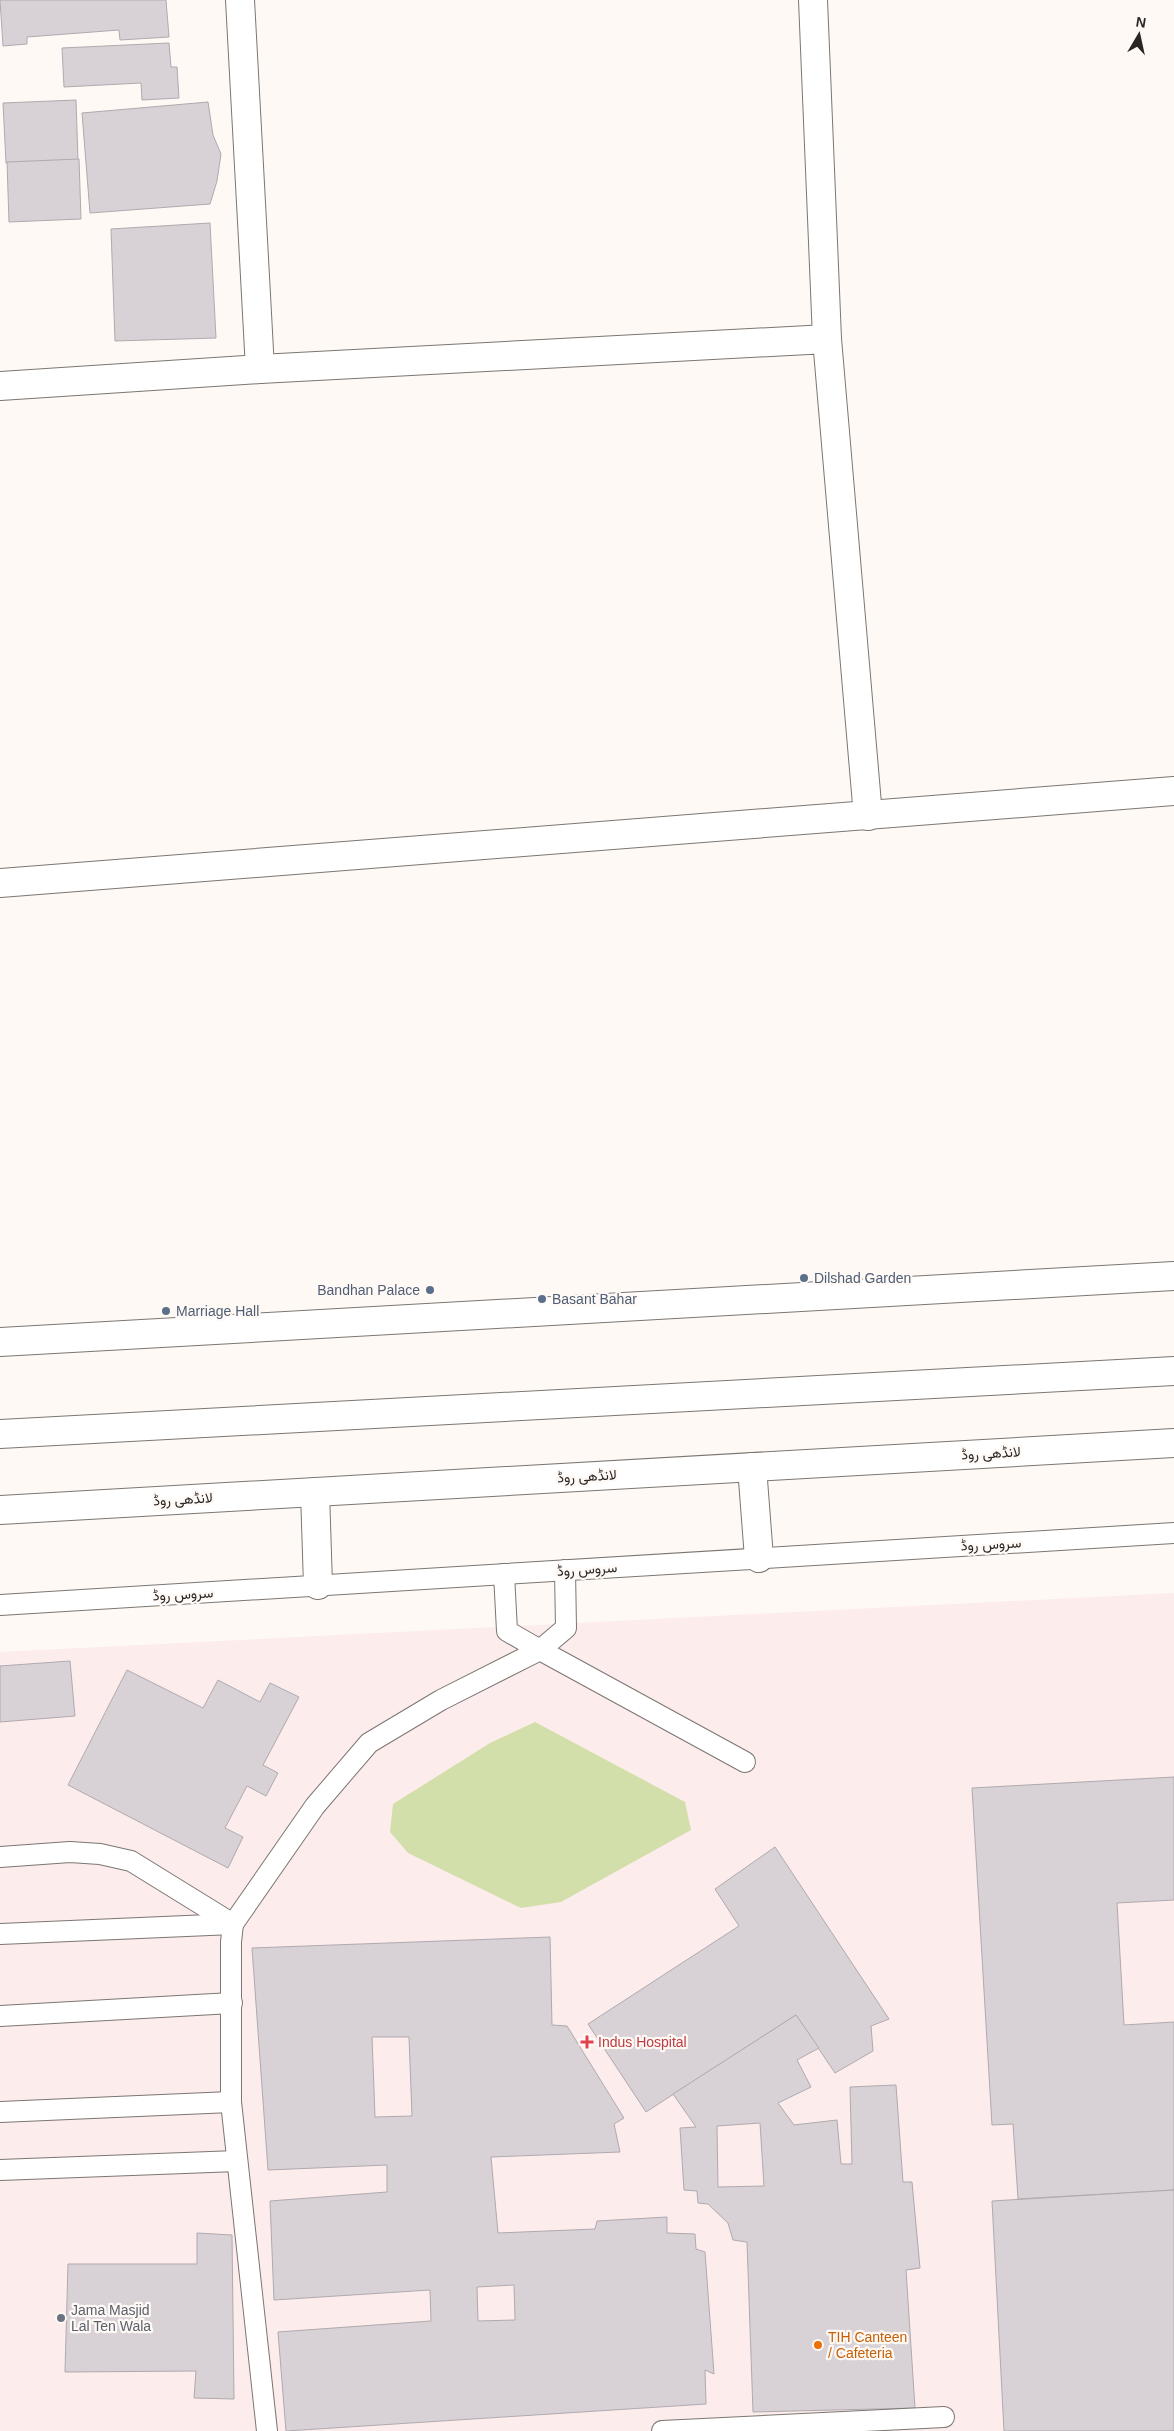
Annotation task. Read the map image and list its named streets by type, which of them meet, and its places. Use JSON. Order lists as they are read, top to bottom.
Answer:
{
  "streets": {
    "street": ["لانڈھی روڈ"],
    "lane": ["سروس روڈ"]
  },
  "places": {
    "other": [
      "Dilshad Garden",
      "Bandhan Palace",
      "Basant Bahar",
      "Marriage Hall",
      "Jama Masjid Lal Ten Wala",
      "TIH Canteen / Cafeteria"
    ],
    "health": ["Indus Hospital"]
  },
  "north": "top"
}
